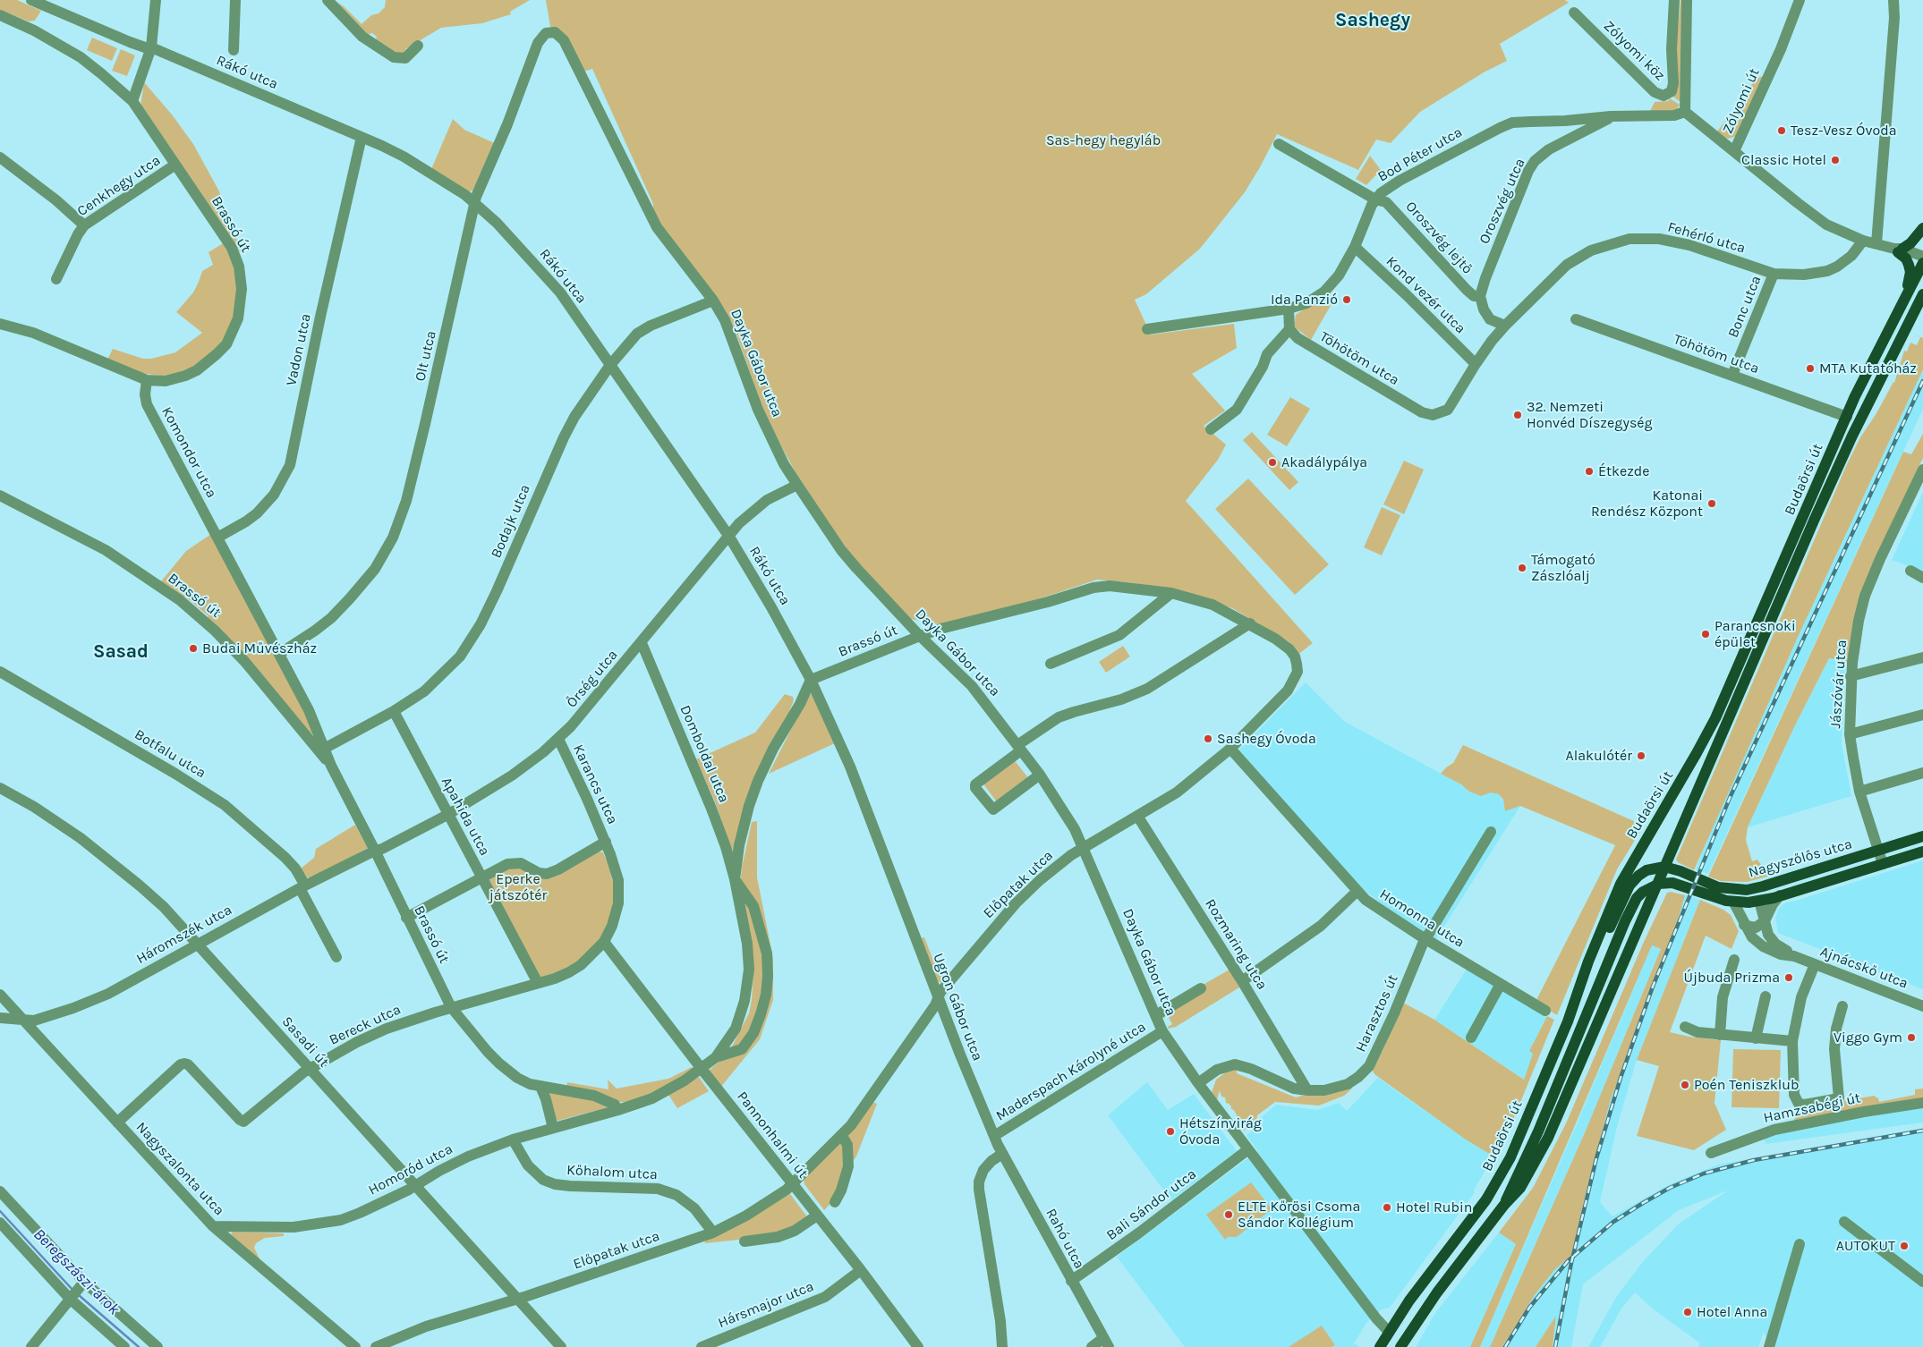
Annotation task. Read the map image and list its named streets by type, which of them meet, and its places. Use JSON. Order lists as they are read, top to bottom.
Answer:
{
  "streets": {
    "main road": ["Budaörsi út", "Nagyszőlős utca"],
    "street": [
      "Zólyomi köz",
      "Rákó utca",
      "Zólyomi út",
      "Bod Péter utca",
      "Cenkhegy utca",
      "Oroszvég utca",
      "Brassó út",
      "Oroszvég lejtő",
      "Fehérló utca",
      "Kond vezér utca",
      "Bonc utca",
      "Vadon utca",
      "Töhötöm utca",
      "Olt utca",
      "Dayka Gábor utca",
      "Komondor utca",
      "Bodajk utca",
      "Őrség utca",
      "Jászóvár utca",
      "Botfalu utca",
      "Domboldal utca",
      "Karancs utca",
      "Apahida utca",
      "Előpatak utca",
      "Homonna utca",
      "Háromszék utca",
      "Rozmaring utca",
      "Ajnácskő utca",
      "Ugron Gábor utca",
      "Harasztos út",
      "Bereck utca",
      "Sasadi út",
      "Maderspach Károlyné utca",
      "Hamzsabégi út",
      "Pannonhalmi út",
      "Nagyszalonta utca",
      "Homoród utca",
      "Kőhalom utca",
      "Bali Sándor utca",
      "Rahó utca",
      "Hársmajor utca"
    ]
  },
  "crossings": [
    ["Rákó utca", "Brassó út"],
    ["Rákó utca", "Vadon utca"],
    ["Rákó utca", "Olt utca"],
    ["Rákó utca", "Bodajk utca"],
    ["Rákó utca", "Őrség utca"],
    ["Rákó utca", "Ugron Gábor utca"],
    ["Zólyomi út", "Bod Péter utca"],
    ["Bod Péter utca", "Oroszvég utca"],
    ["Bod Péter utca", "Oroszvég lejtő"],
    ["Bod Péter utca", "Kond vezér utca"],
    ["Cenkhegy utca", "Brassó út"],
    ["Oroszvég utca", "Oroszvég lejtő"],
    ["Brassó út", "Vadon utca"],
    ["Brassó út", "Olt utca"],
    ["Brassó út", "Dayka Gábor utca"],
    ["Brassó út", "Komondor utca"],
    ["Brassó út", "Bodajk utca"],
    ["Brassó út", "Őrség utca"],
    ["Brassó út", "Előpatak utca"],
    ["Brassó út", "Háromszék utca"],
    ["Brassó út", "Ugron Gábor utca"],
    ["Brassó út", "Bereck utca"],
    ["Brassó út", "Homoród utca"],
    ["Fehérló utca", "Bonc utca"],
    ["Fehérló utca", "Töhötöm utca"],
    ["Kond vezér utca", "Töhötöm utca"],
    ["Bonc utca", "Töhötöm utca"],
    ["Vadon utca", "Komondor utca"],
    ["Töhötöm utca", "Budaörsi út"],
    ["Olt utca", "Dayka Gábor utca"],
    ["Dayka Gábor utca", "Budaörsi út"],
    ["Dayka Gábor utca", "Bodajk utca"],
    ["Dayka Gábor utca", "Őrség utca"],
    ["Dayka Gábor utca", "Előpatak utca"],
    ["Dayka Gábor utca", "Harasztos út"],
    ["Dayka Gábor utca", "Maderspach Károlyné utca"],
    ["Dayka Gábor utca", "Bali Sándor utca"],
    ["Budaörsi út", "Nagyszőlős utca"],
    ["Bodajk utca", "Apahida utca"],
    ["Őrség utca", "Domboldal utca"],
    ["Őrség utca", "Karancs utca"],
    ["Őrség utca", "Apahida utca"],
    ["Őrség utca", "Háromszék utca"],
    ["Jászóvár utca", "Nagyszőlős utca"],
    ["Botfalu utca", "Háromszék utca"],
    ["Karancs utca", "Bereck utca"],
    ["Karancs utca", "Pannonhalmi út"],
    ["Apahida utca", "Bereck utca"],
    ["Nagyszőlős utca", "Ajnácskő utca"],
    ["Előpatak utca", "Homonna utca"],
    ["Előpatak utca", "Rozmaring utca"],
    ["Előpatak utca", "Ugron Gábor utca"],
    ["Előpatak utca", "Sasadi út"],
    ["Előpatak utca", "Pannonhalmi út"],
    ["Előpatak utca", "Kőhalom utca"],
    ["Homonna utca", "Harasztos út"],
    ["Háromszék utca", "Sasadi út"],
    ["Háromszék utca", "Nagyszalonta utca"],
    ["Rozmaring utca", "Harasztos út"],
    ["Ugron Gábor utca", "Maderspach Károlyné utca"],
    ["Ugron Gábor utca", "Rahó utca"],
    ["Bereck utca", "Sasadi út"],
    ["Bereck utca", "Pannonhalmi út"],
    ["Bereck utca", "Nagyszalonta utca"],
    ["Sasadi út", "Homoród utca"],
    ["Pannonhalmi út", "Hársmajor utca"],
    ["Nagyszalonta utca", "Homoród utca"],
    ["Homoród utca", "Kőhalom utca"],
    ["Bali Sándor utca", "Rahó utca"]
  ],
  "districts": ["Sashegy", "Sasad"],
  "water": ["Beregszászi-árok"],
  "parks": ["Sas-hegy hegyláb", "Eperke játszótér"],
  "places": [
    "Tesz-Vesz Óvoda",
    "Classic Hotel",
    "Ida Panzió",
    "MTA Kutatóház",
    "32. Nemzeti Honvéd Díszegység",
    "Akadálypálya",
    "Étkezde",
    "Katonai Rendész Központ",
    "Támogató Zászlóalj",
    "Parancsnoki épület",
    "Budai Művészház",
    "Sashegy Óvoda",
    "Alakulótér",
    "Újbuda Prizma",
    "Viggo Gym",
    "Poén Teniszklub",
    "Hétszínvirág Óvoda",
    "Hotel Rubin",
    "ELTE Kőrösi Csoma Sándor Kollégium",
    "AUTOKUT",
    "Hotel Anna"
  ]
}
